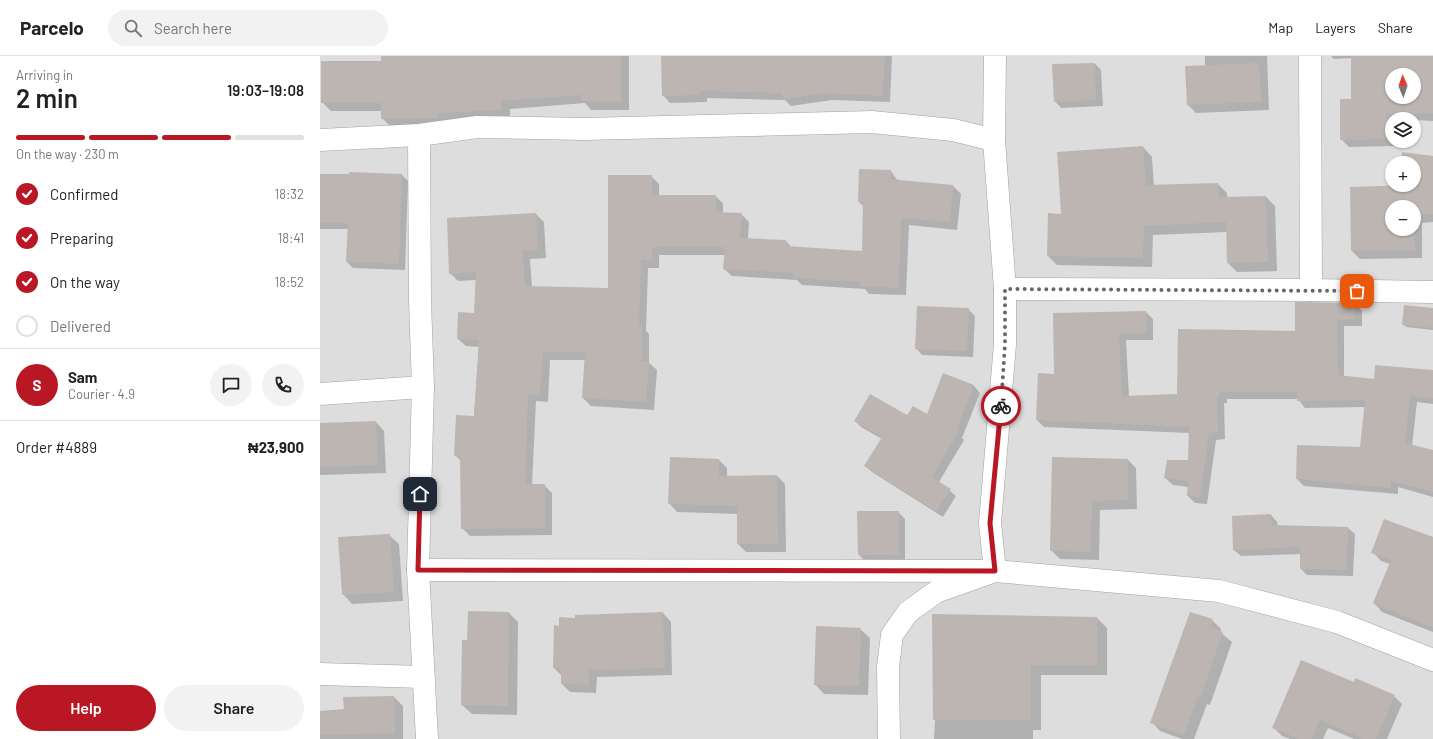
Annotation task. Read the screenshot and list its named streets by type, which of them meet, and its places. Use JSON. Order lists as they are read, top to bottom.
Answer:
{
  "north": "top",
  "page": {
    "header": "Parcelo",
    "search": "Search here",
    "nav": ["Map", "Layers", "Share"],
    "heading": ["2 min", "Arriving in", "19:03–19:08"],
    "panel": [
      "Sam",
      "Courier · 4.9",
      "Order #4889",
      "₦23,900"
    ],
    "map_buttons": ["+", "−"],
    "bar": "On the way · 230 m",
    "list": [
      ["Confirmed", "18:32"],
      ["Preparing", "18:41"],
      ["On the way", "18:52"],
      "Delivered"
    ],
    "round": "S",
    "buttons": ["Help", "Share"]
  }
}
